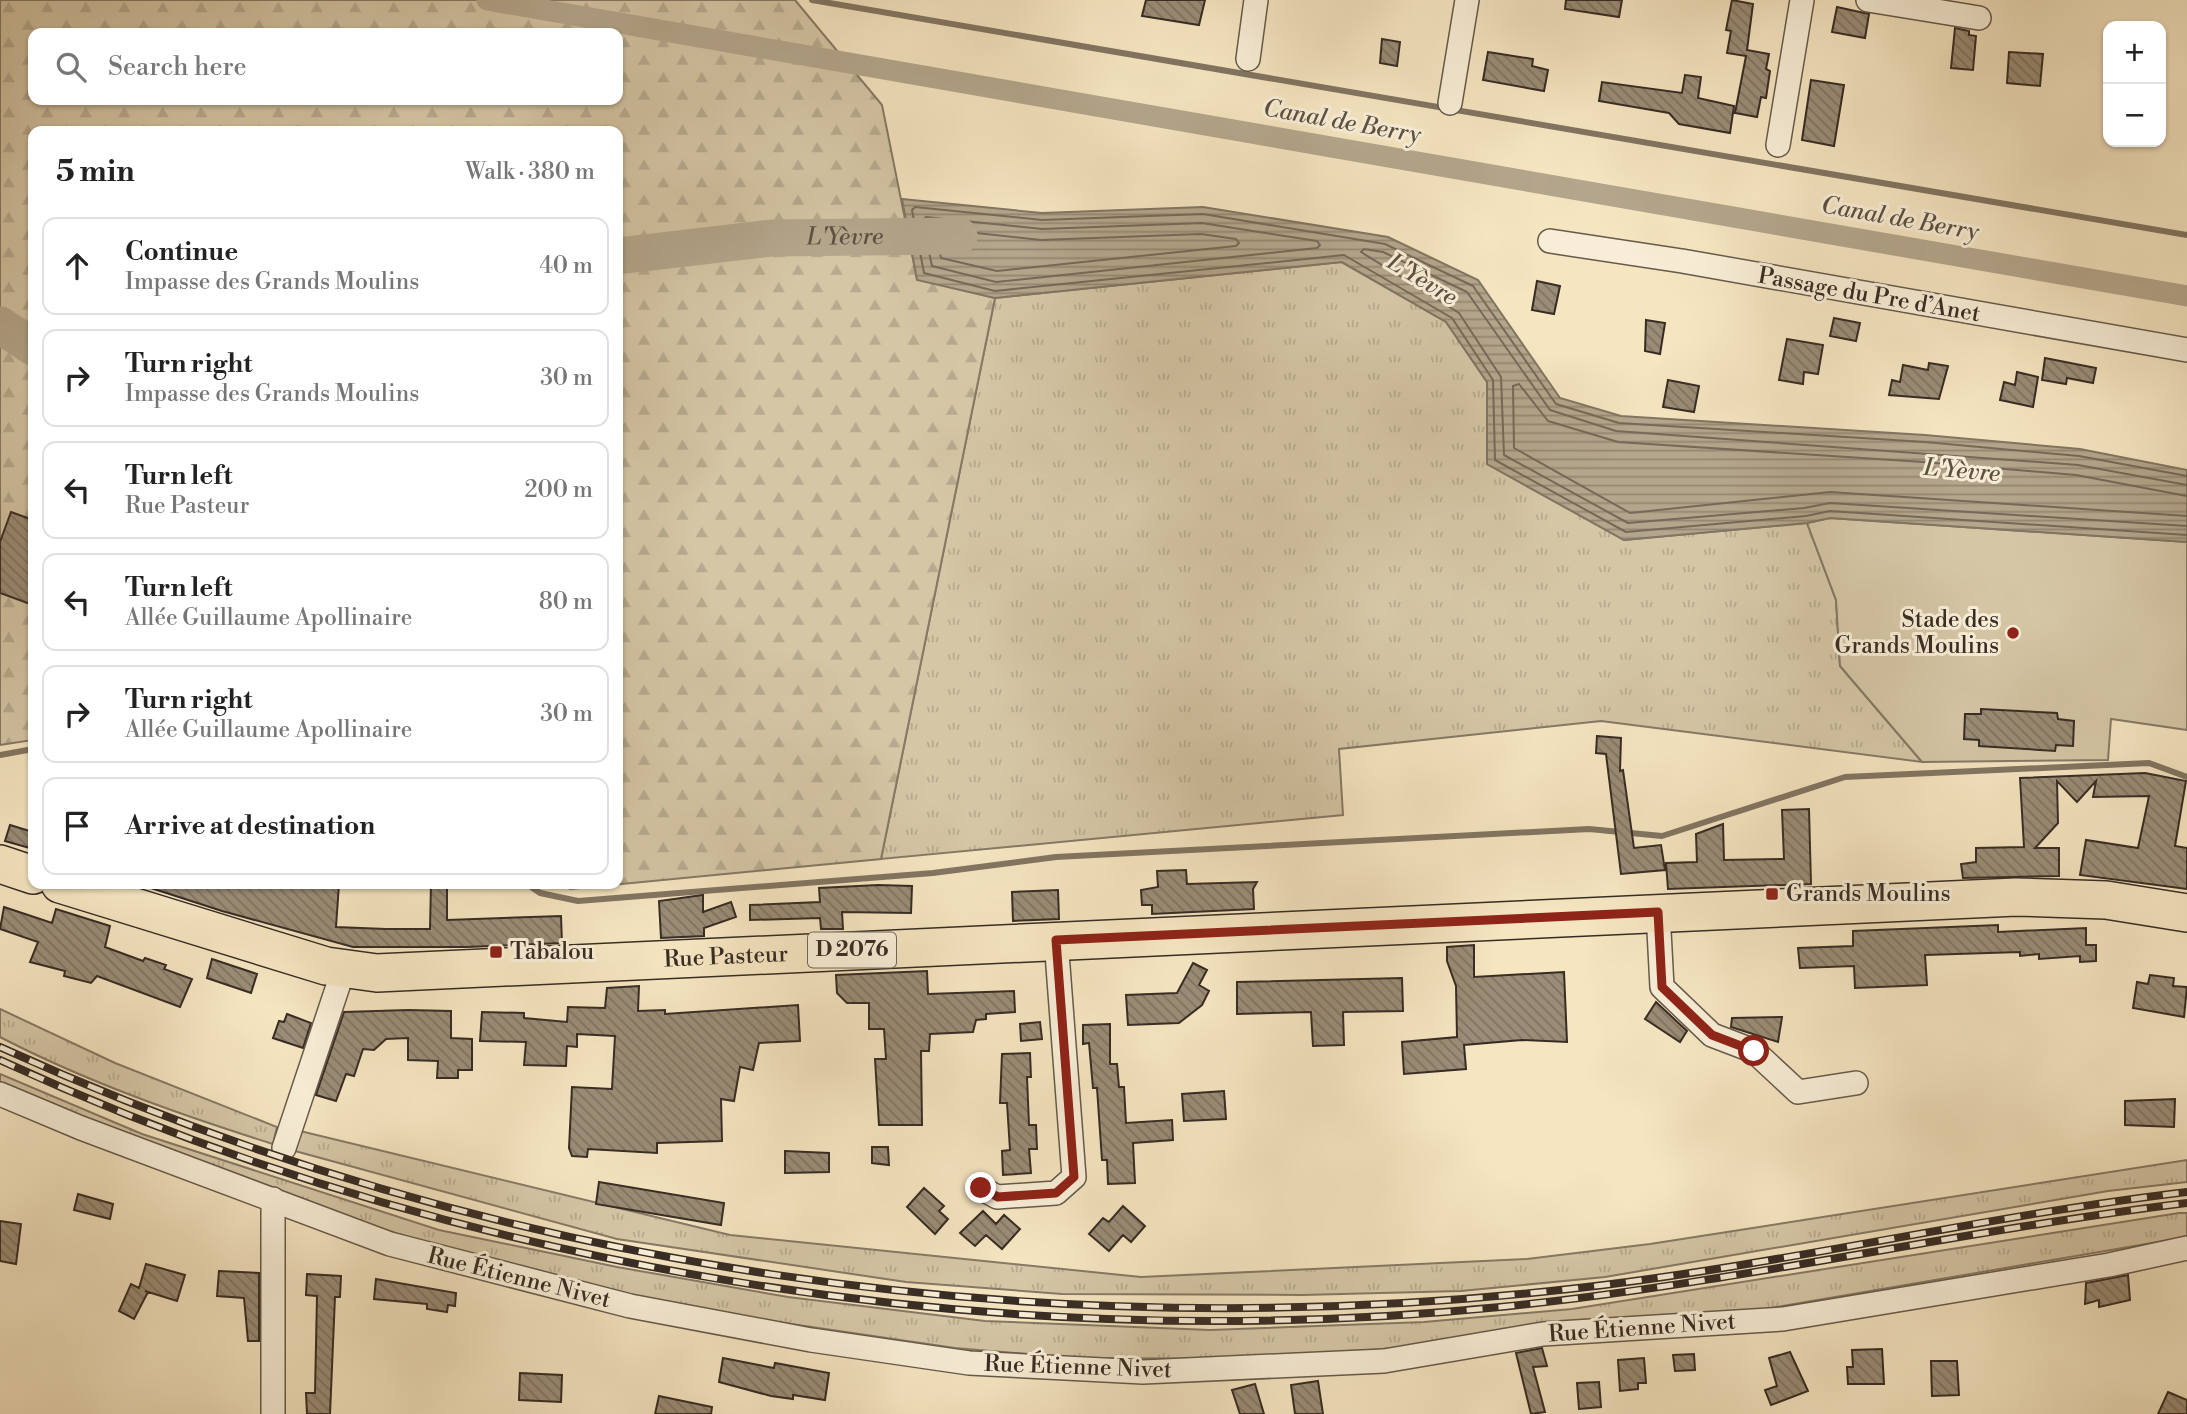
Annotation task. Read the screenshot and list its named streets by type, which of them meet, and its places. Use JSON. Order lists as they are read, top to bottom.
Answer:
{
  "streets": {
    "main road": ["D 2076", "Rue Pasteur"],
    "street": ["Passage du Pre d’Anet", "Rue Étienne Nivet"]
  },
  "crossings": [
    ["D 2076", "Rue Pasteur"]
  ],
  "water": ["Canal de Berry", "L'Yèvre"],
  "places": {
    "other": ["Stade des Grands Moulins"],
    "transit": ["Grands Moulins", "Tabalou"]
  },
  "page": {
    "map_buttons": ["+", "−"],
    "search": "Search here",
    "heading": ["5 min", "Walk · 380 m"],
    "list": [
      ["Continue", "Impasse des Grands Moulins", "40 m"],
      ["Turn right", "Impasse des Grands Moulins", "30 m"],
      ["Turn left", "Rue Pasteur", "200 m"],
      ["Turn left", "Allée Guillaume Apollinaire", "80 m"],
      ["Turn right", "Allée Guillaume Apollinaire", "30 m"],
      "Arrive at destination"
    ]
  }
}
